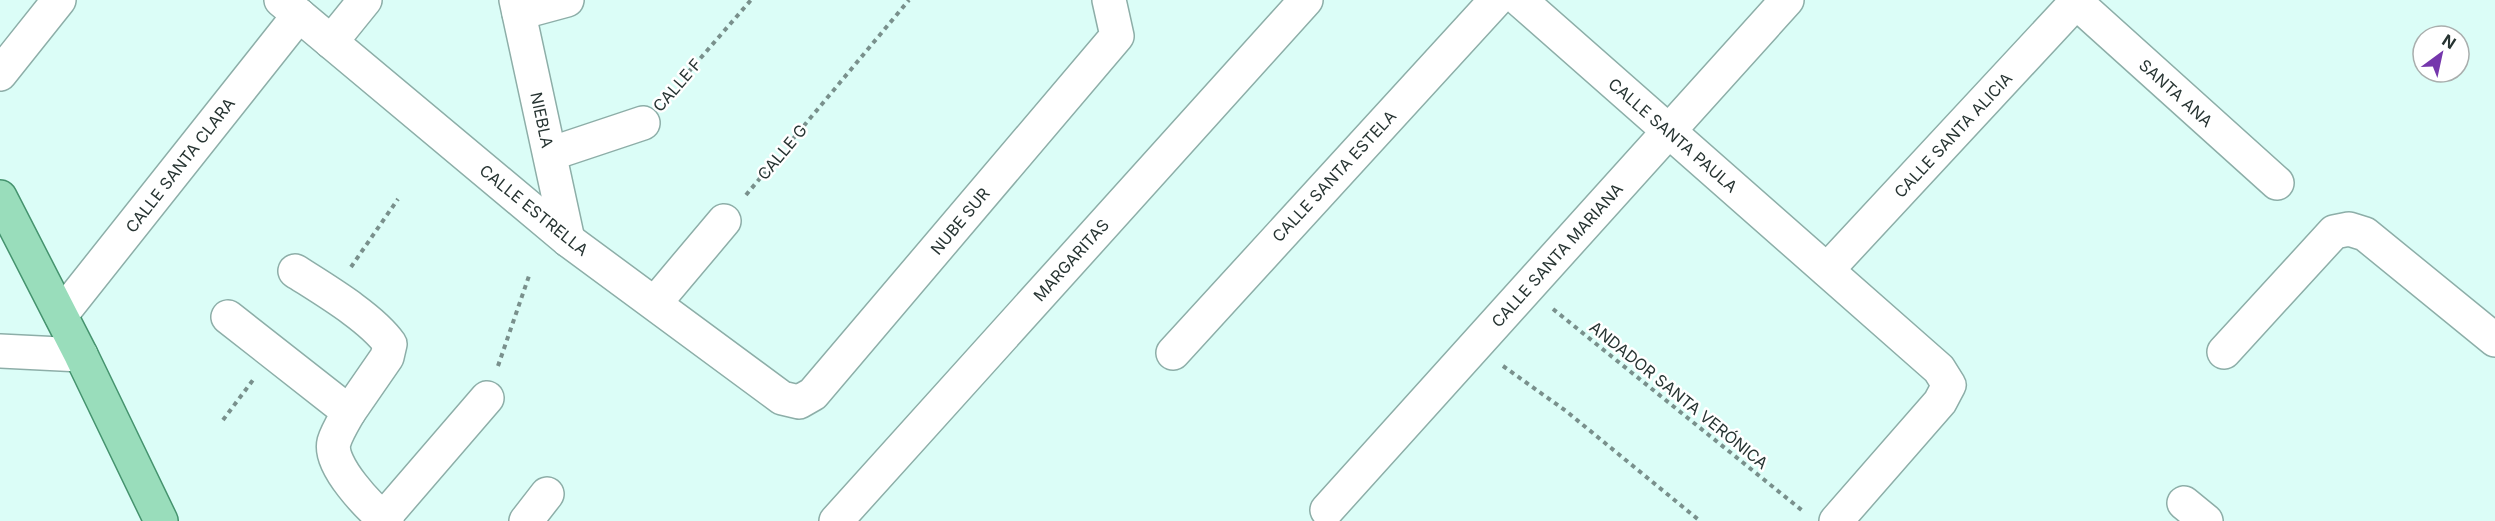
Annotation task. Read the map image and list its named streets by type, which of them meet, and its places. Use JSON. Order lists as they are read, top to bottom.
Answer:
{
  "streets": {
    "street": [
      "CALLE F",
      "SANTA ANA",
      "NIEBLA",
      "CALLE SANTA PAULA",
      "CALLE SANTA ALICIA",
      "CALLE SANTA CLARA",
      "CALLE SANTA ESTELA",
      "CALLE ESTRELLA",
      "NUBE SUR",
      "CALLE SANTA MARIANA",
      "MARGARITAS"
    ],
    "path": ["CALLE G", "ANDADOR SANTA VERÓNICA"]
  },
  "crossings": [
    ["CALLE F", "NIEBLA"],
    ["SANTA ANA", "CALLE SANTA ALICIA"],
    ["NIEBLA", "CALLE ESTRELLA"],
    ["CALLE SANTA PAULA", "CALLE SANTA ALICIA"],
    ["CALLE SANTA PAULA", "CALLE SANTA MARIANA"],
    ["CALLE SANTA PAULA", "ANDADOR SANTA VERÓNICA"],
    ["CALLE SANTA CLARA", "CALLE ESTRELLA"],
    ["CALLE ESTRELLA", "NUBE SUR"],
    ["CALLE SANTA MARIANA", "ANDADOR SANTA VERÓNICA"]
  ],
  "north": "top right"
}
